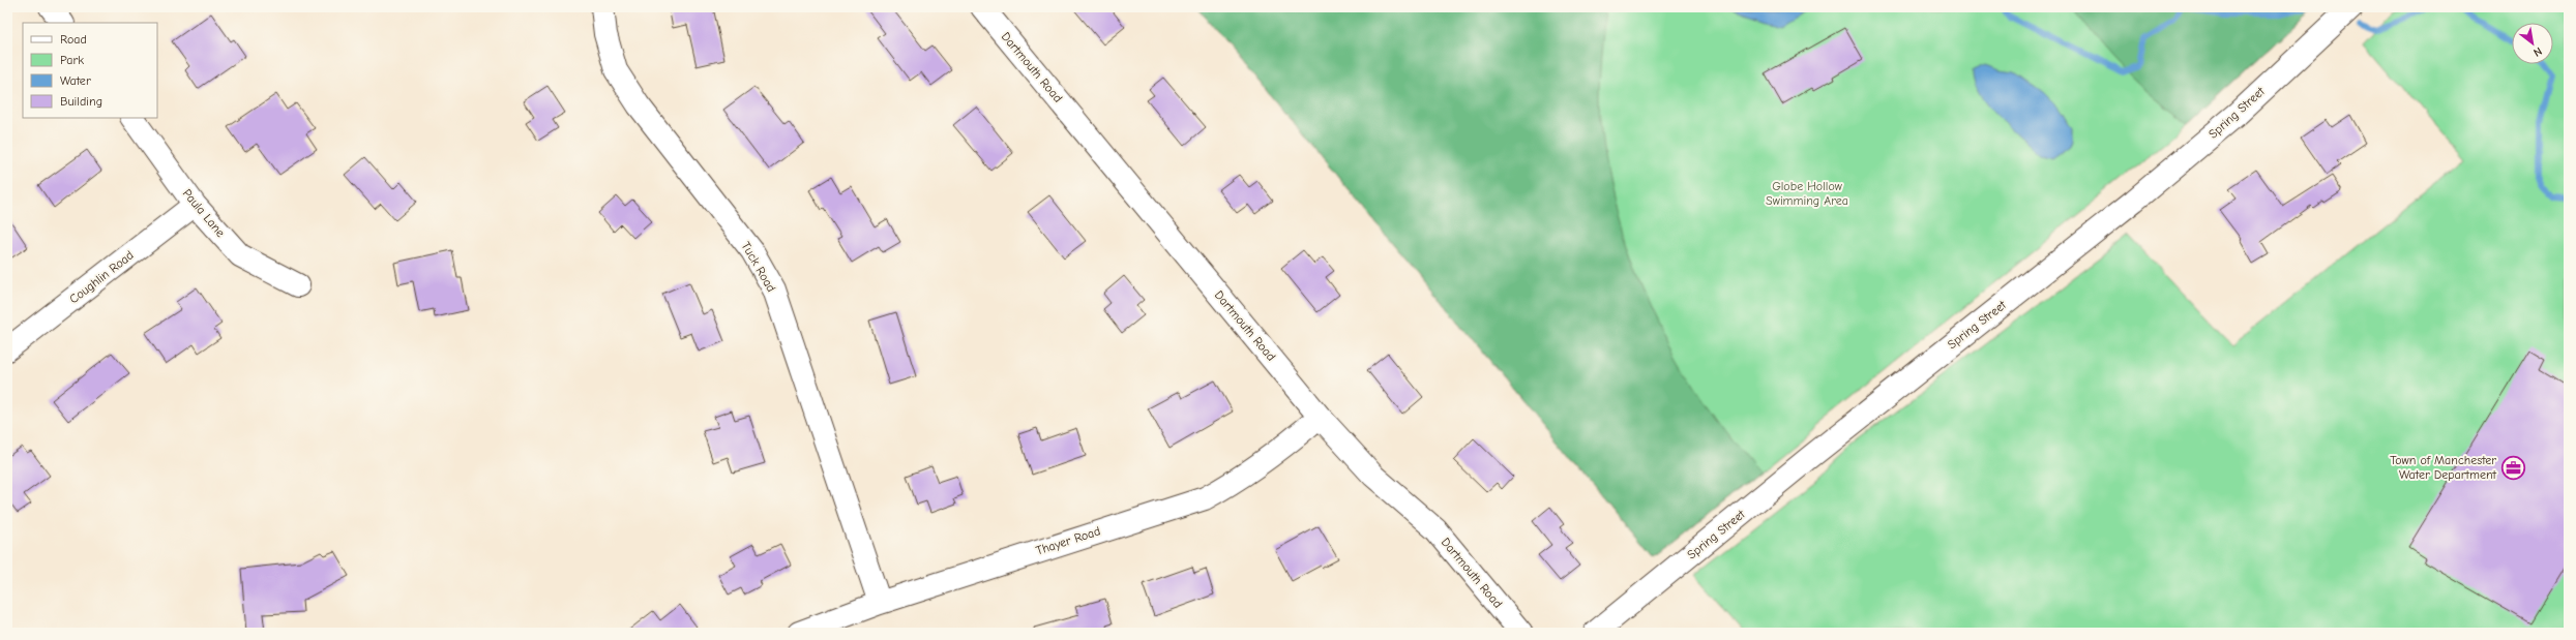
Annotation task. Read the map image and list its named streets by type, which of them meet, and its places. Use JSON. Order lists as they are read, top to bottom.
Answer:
{
  "streets": {
    "street": [
      "Dartmouth Road",
      "Spring Street",
      "Paula Lane",
      "Tuck Road",
      "Coughlin Road",
      "Thayer Road"
    ]
  },
  "crossings": [
    ["Dartmouth Road", "Thayer Road"],
    ["Paula Lane", "Coughlin Road"],
    ["Tuck Road", "Thayer Road"]
  ],
  "parks": ["Globe Hollow Swimming Area"],
  "places": {
    "office": ["Town of Manchester Water Department"]
  },
  "legend": [
    "Road",
    "Park",
    "Water",
    "Building"
  ],
  "north": "bottom right"
}
